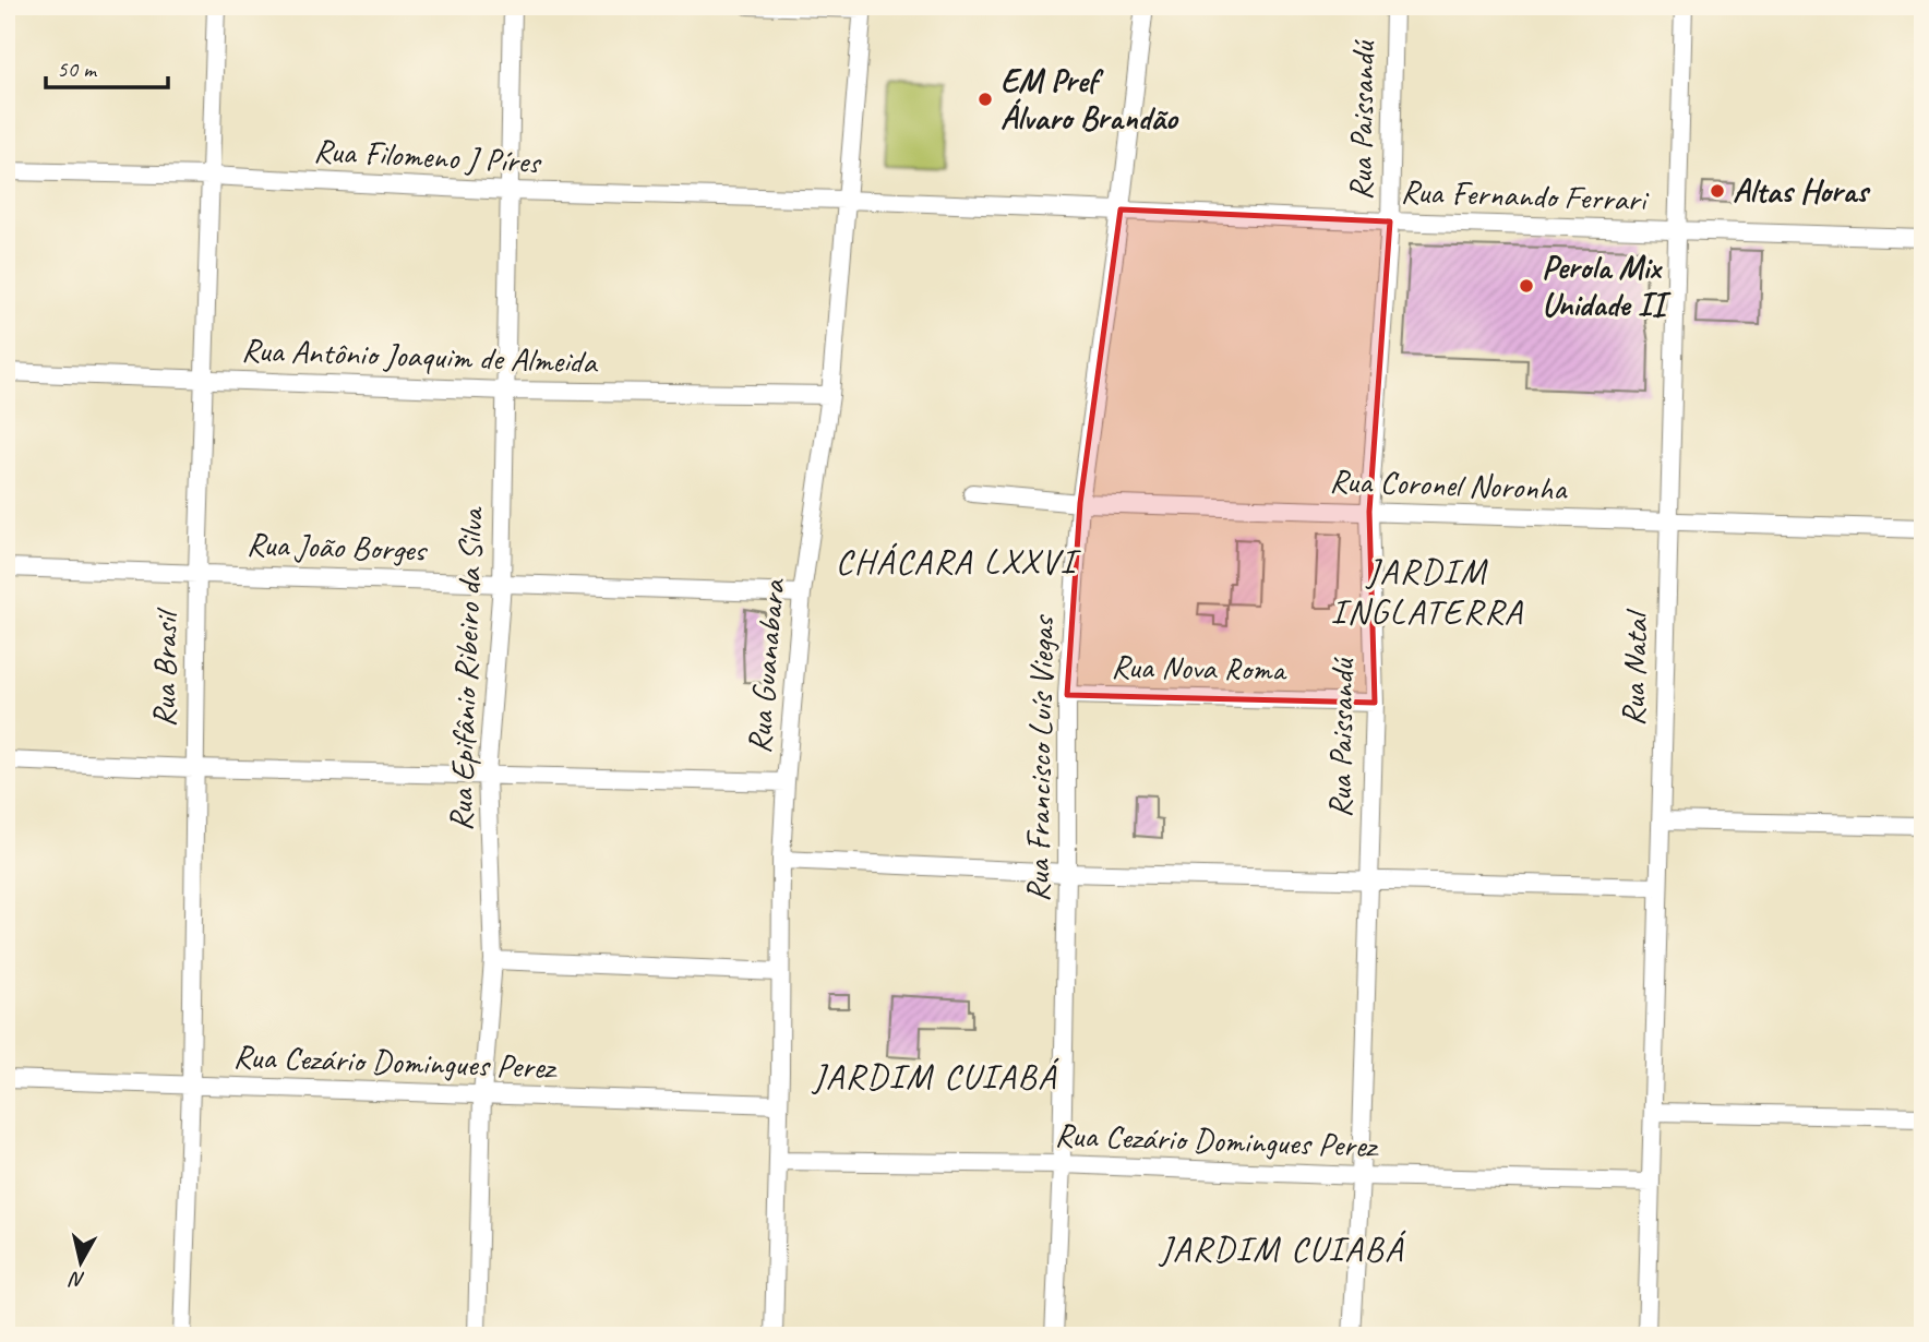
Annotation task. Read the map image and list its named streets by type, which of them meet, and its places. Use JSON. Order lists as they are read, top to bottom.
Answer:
{
  "streets": {
    "street": [
      "Rua Paissandú",
      "Rua Filomeno J Píres",
      "Rua Fernando Ferrari",
      "Rua Antônio Joaquim de Almeida",
      "Rua Coronel Noronha",
      "Rua João Borges",
      "Rua Guanabara",
      "Rua Nova Roma",
      "Rua Brasil",
      "Rua Epifânio Ribeiro da Silva",
      "Rua Natal",
      "Rua Francisco Luís Viegas",
      "Rua Cezário Domingues Perez"
    ]
  },
  "crossings": [
    ["Rua Paissandú", "Rua Fernando Ferrari"],
    ["Rua Paissandú", "Rua Coronel Noronha"],
    ["Rua Paissandú", "Rua Nova Roma"],
    ["Rua Paissandú", "Rua Cezário Domingues Perez"],
    ["Rua Filomeno J Píres", "Rua Fernando Ferrari"],
    ["Rua Filomeno J Píres", "Rua Guanabara"],
    ["Rua Filomeno J Píres", "Rua Brasil"],
    ["Rua Filomeno J Píres", "Rua Epifânio Ribeiro da Silva"],
    ["Rua Filomeno J Píres", "Rua Francisco Luís Viegas"],
    ["Rua Fernando Ferrari", "Rua Natal"],
    ["Rua Fernando Ferrari", "Rua Francisco Luís Viegas"],
    ["Rua Antônio Joaquim de Almeida", "Rua Guanabara"],
    ["Rua Antônio Joaquim de Almeida", "Rua Brasil"],
    ["Rua Antônio Joaquim de Almeida", "Rua Epifânio Ribeiro da Silva"],
    ["Rua Coronel Noronha", "Rua Natal"],
    ["Rua Coronel Noronha", "Rua Francisco Luís Viegas"],
    ["Rua João Borges", "Rua Guanabara"],
    ["Rua João Borges", "Rua Brasil"],
    ["Rua João Borges", "Rua Epifânio Ribeiro da Silva"],
    ["Rua Guanabara", "Rua Cezário Domingues Perez"],
    ["Rua Nova Roma", "Rua Francisco Luís Viegas"],
    ["Rua Brasil", "Rua Cezário Domingues Perez"],
    ["Rua Epifânio Ribeiro da Silva", "Rua Cezário Domingues Perez"],
    ["Rua Natal", "Rua Cezário Domingues Perez"],
    ["Rua Francisco Luís Viegas", "Rua Cezário Domingues Perez"]
  ],
  "districts": [
    "CHÁCARA LXXVI",
    "JARDIM INGLATERRA",
    "JARDIM CUIABÁ",
    "JARDIM CUIABÁ"
  ],
  "places": ["EM Pref Álvaro Brandão", "Altas Horas", "Perola Mix Unidade II"],
  "scale_bar": "50 m",
  "north": "bottom"
}
